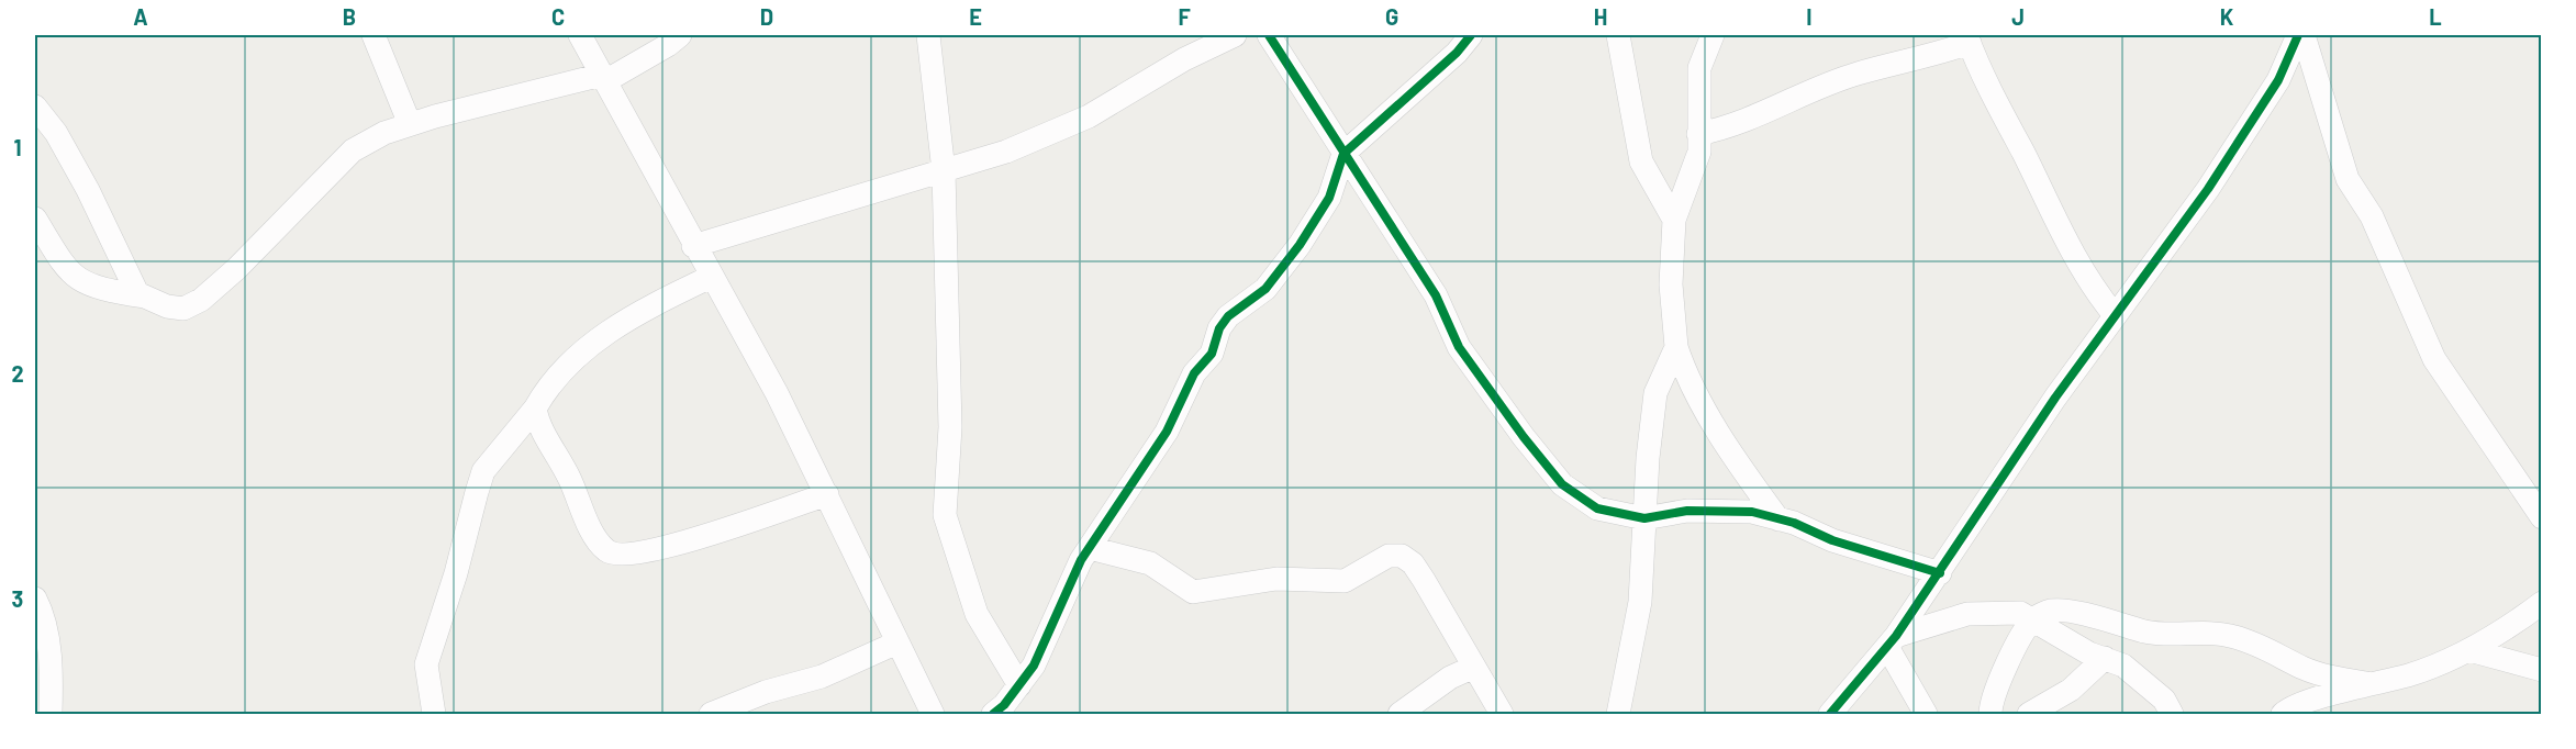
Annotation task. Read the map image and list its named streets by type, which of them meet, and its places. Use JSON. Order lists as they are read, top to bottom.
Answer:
{
  "grid": {
    "columns": [
      "A",
      "B",
      "C",
      "D",
      "E",
      "F",
      "G",
      "H",
      "I",
      "J",
      "K",
      "L"
    ],
    "rows": ["1", "2", "3"]
  }
}
